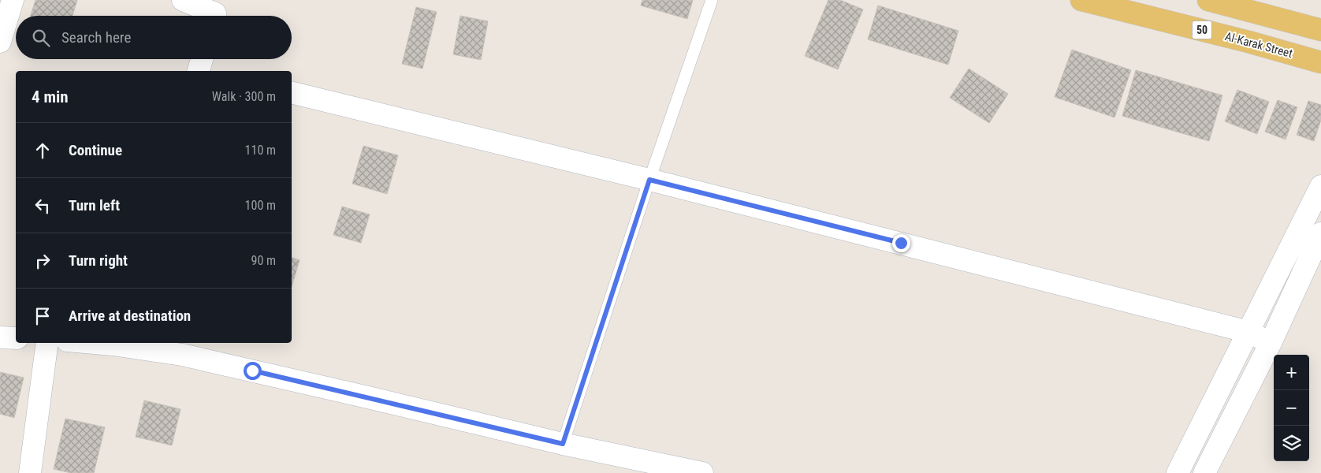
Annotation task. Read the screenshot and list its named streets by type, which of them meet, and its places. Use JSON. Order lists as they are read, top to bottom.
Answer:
{
  "streets": {
    "main road": ["50", "Al-Karak Street"]
  },
  "page": {
    "search": "Search here",
    "heading": ["4 min", "Walk · 300 m"],
    "list": [
      ["Continue", "110 m"],
      ["Turn left", "100 m"],
      ["Turn right", "90 m"],
      "Arrive at destination"
    ],
    "map_buttons": ["+", "−"]
  }
}
